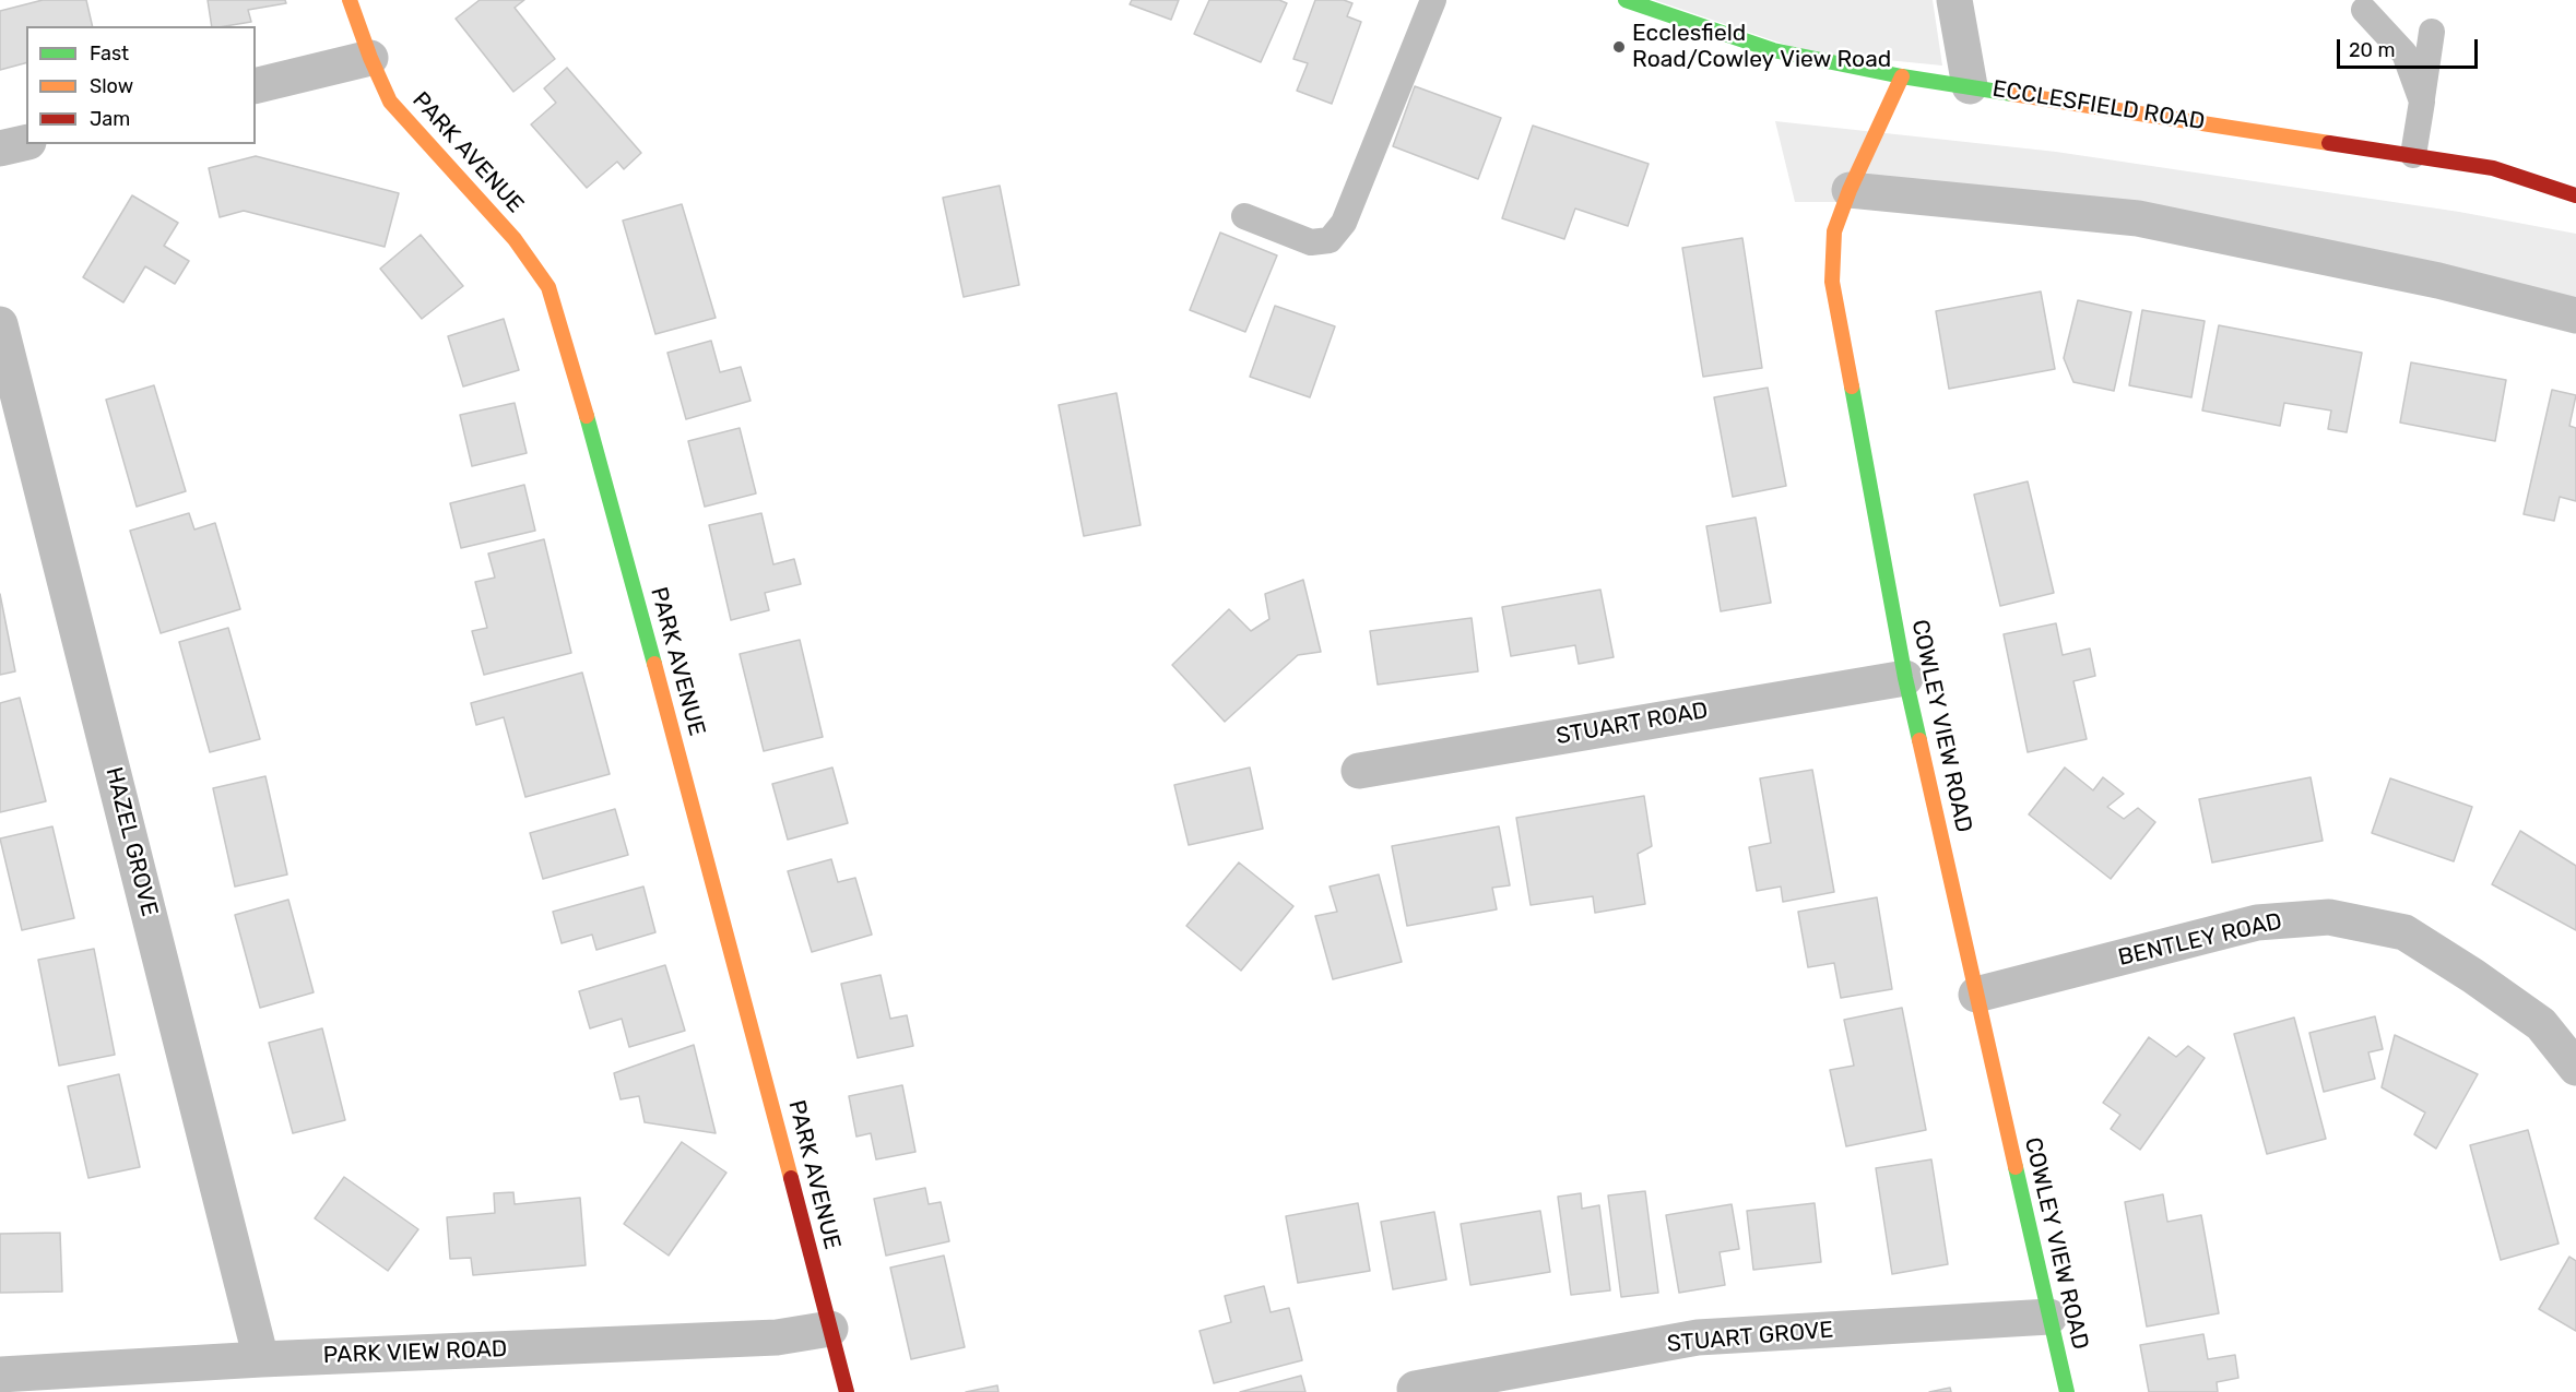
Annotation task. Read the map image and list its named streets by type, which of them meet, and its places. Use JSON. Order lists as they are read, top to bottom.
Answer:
{
  "streets": {
    "street": [
      "ECCLESFIELD ROAD",
      "PARK AVENUE",
      "STUART ROAD",
      "COWLEY VIEW ROAD",
      "HAZEL GROVE",
      "BENTLEY ROAD",
      "STUART GROVE",
      "PARK VIEW ROAD"
    ]
  },
  "crossings": [
    ["ECCLESFIELD ROAD", "COWLEY VIEW ROAD"],
    ["PARK AVENUE", "PARK VIEW ROAD"],
    ["STUART ROAD", "COWLEY VIEW ROAD"],
    ["COWLEY VIEW ROAD", "BENTLEY ROAD"],
    ["COWLEY VIEW ROAD", "STUART GROVE"],
    ["HAZEL GROVE", "PARK VIEW ROAD"]
  ],
  "places": ["Ecclesfield Road/Cowley View Road"],
  "legend": ["Fast", "Slow", "Jam"],
  "scale_bar": "20 m"
}
